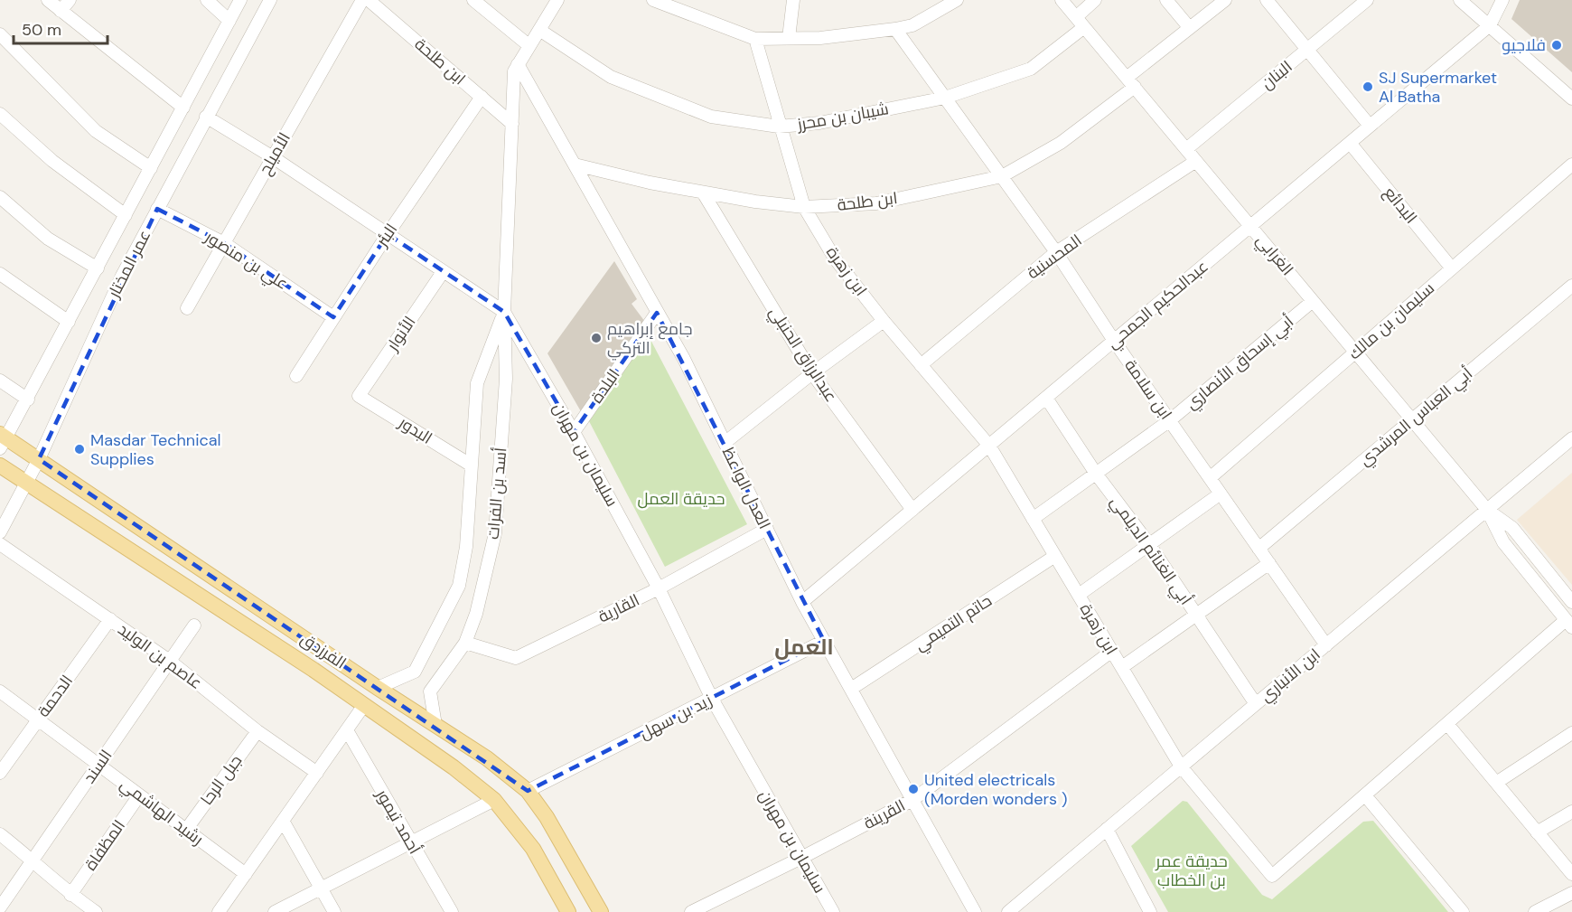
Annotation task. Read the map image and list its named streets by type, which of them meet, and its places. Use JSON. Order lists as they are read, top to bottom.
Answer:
{
  "streets": {
    "main road": ["الفرزدق"],
    "street": [
      "ابن طلحة",
      "البنان",
      "شيبان بن محرز",
      "الأميلح",
      "البدائع",
      "البئر",
      "الغرابي",
      "المحسنية",
      "علي بن منصور",
      "عمر المختار",
      "ابن زهرة",
      "عبدالحكيم الجمحي",
      "سليمان بن مالك",
      "الأنوار",
      "عبدالرزاق الحنبلي",
      "أبي إسحاق الأنصاري",
      "البلدة",
      "ابن سلامة",
      "أبي العباس المرشدي",
      "البدور",
      "سليمان بن مهران",
      "العدل الواعظ",
      "أسد بن الفرات",
      "أبي الغنائم الديلمي",
      "القارية",
      "حاتم التميمي",
      "عاصم بن الوليد",
      "ابن الأنباري",
      "الدحمة",
      "زيد بن سهل",
      "السند",
      "جبل الرحا",
      "رشيد الهاشمي",
      "القرينة",
      "أحمد تيمور",
      "المظفاة"
    ]
  },
  "crossings": [
    ["ابن طلحة", "البئر"],
    ["ابن طلحة", "الغرابي"],
    ["ابن طلحة", "ابن زهرة"],
    ["ابن طلحة", "عبدالرزاق الحنبلي"],
    ["ابن طلحة", "ابن سلامة"],
    ["ابن طلحة", "العدل الواعظ"],
    ["ابن طلحة", "أسد بن الفرات"],
    ["البنان", "الغرابي"],
    ["شيبان بن محرز", "الغرابي"],
    ["شيبان بن محرز", "ابن زهرة"],
    ["شيبان بن محرز", "ابن سلامة"],
    ["شيبان بن محرز", "أسد بن الفرات"],
    ["الأميلح", "علي بن منصور"],
    ["الأميلح", "سليمان بن مهران"],
    ["البدائع", "عبدالحكيم الجمحي"],
    ["البدائع", "سليمان بن مالك"],
    ["البئر", "علي بن منصور"],
    ["البئر", "سليمان بن مهران"],
    ["الغرابي", "المحسنية"],
    ["الغرابي", "ابن زهرة"],
    ["الغرابي", "عبدالحكيم الجمحي"],
    ["الغرابي", "سليمان بن مالك"],
    ["الغرابي", "أبي إسحاق الأنصاري"],
    ["الغرابي", "أبي العباس المرشدي"],
    ["الغرابي", "ابن الأنباري"],
    ["المحسنية", "ابن زهرة"],
    ["المحسنية", "ابن سلامة"],
    ["علي بن منصور", "عمر المختار"],
    ["عمر المختار", "سليمان بن مهران"],
    ["عمر المختار", "الفرزدق"],
    ["ابن زهرة", "عبدالحكيم الجمحي"],
    ["ابن زهرة", "أبي إسحاق الأنصاري"],
    ["ابن زهرة", "حاتم التميمي"],
    ["ابن زهرة", "ابن الأنباري"],
    ["ابن زهرة", "القرينة"],
    ["عبدالحكيم الجمحي", "عبدالرزاق الحنبلي"],
    ["عبدالحكيم الجمحي", "ابن سلامة"],
    ["عبدالحكيم الجمحي", "العدل الواعظ"],
    ["عبدالحكيم الجمحي", "أبي الغنائم الديلمي"],
    ["سليمان بن مالك", "ابن سلامة"],
    ["الأنوار", "البدور"],
    ["الأنوار", "سليمان بن مهران"],
    ["أبي إسحاق الأنصاري", "ابن سلامة"],
    ["أبي إسحاق الأنصاري", "أبي الغنائم الديلمي"],
    ["البلدة", "سليمان بن مهران"],
    ["البلدة", "العدل الواعظ"],
    ["ابن سلامة", "أبي العباس المرشدي"],
    ["ابن سلامة", "ابن الأنباري"],
    ["البدور", "أسد بن الفرات"],
    ["سليمان بن مهران", "أسد بن الفرات"],
    ["سليمان بن مهران", "القارية"],
    ["سليمان بن مهران", "زيد بن سهل"],
    ["سليمان بن مهران", "القرينة"],
    ["العدل الواعظ", "أسد بن الفرات"],
    ["العدل الواعظ", "القارية"],
    ["العدل الواعظ", "حاتم التميمي"],
    ["العدل الواعظ", "زيد بن سهل"],
    ["العدل الواعظ", "القرينة"],
    ["أسد بن الفرات", "القارية"],
    ["أسد بن الفرات", "الفرزدق"],
    ["أبي الغنائم الديلمي", "ابن الأنباري"],
    ["الفرزدق", "زيد بن سهل"],
    ["عاصم بن الوليد", "الدحمة"],
    ["عاصم بن الوليد", "السند"],
    ["عاصم بن الوليد", "جبل الرحا"],
    ["الدحمة", "رشيد الهاشمي"],
    ["السند", "رشيد الهاشمي"],
    ["جبل الرحا", "رشيد الهاشمي"],
    ["رشيد الهاشمي", "المظفاة"]
  ],
  "districts": ["العمل"],
  "parks": ["حديقة العمل", "حديقة عمر بن الخطاب"],
  "places": [
    "فلاجيو",
    "SJ Supermarket Al Batha",
    "جامع إبراهيم التركي",
    "Masdar Technical Supplies",
    "United electricals (Morden wonders )"
  ],
  "scale_bar": "50 m"
}
